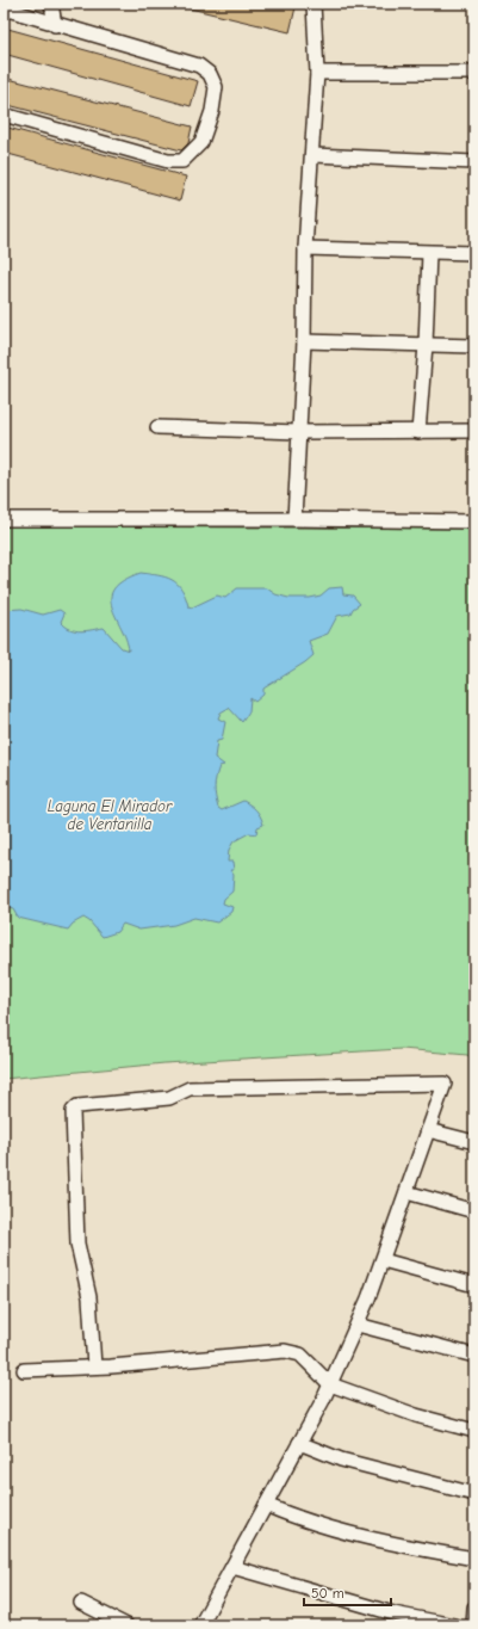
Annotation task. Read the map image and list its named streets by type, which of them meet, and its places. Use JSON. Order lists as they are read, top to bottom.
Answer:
{
  "water": ["Laguna El Mirador de Ventanilla"],
  "scale_bar": "50 m"
}
